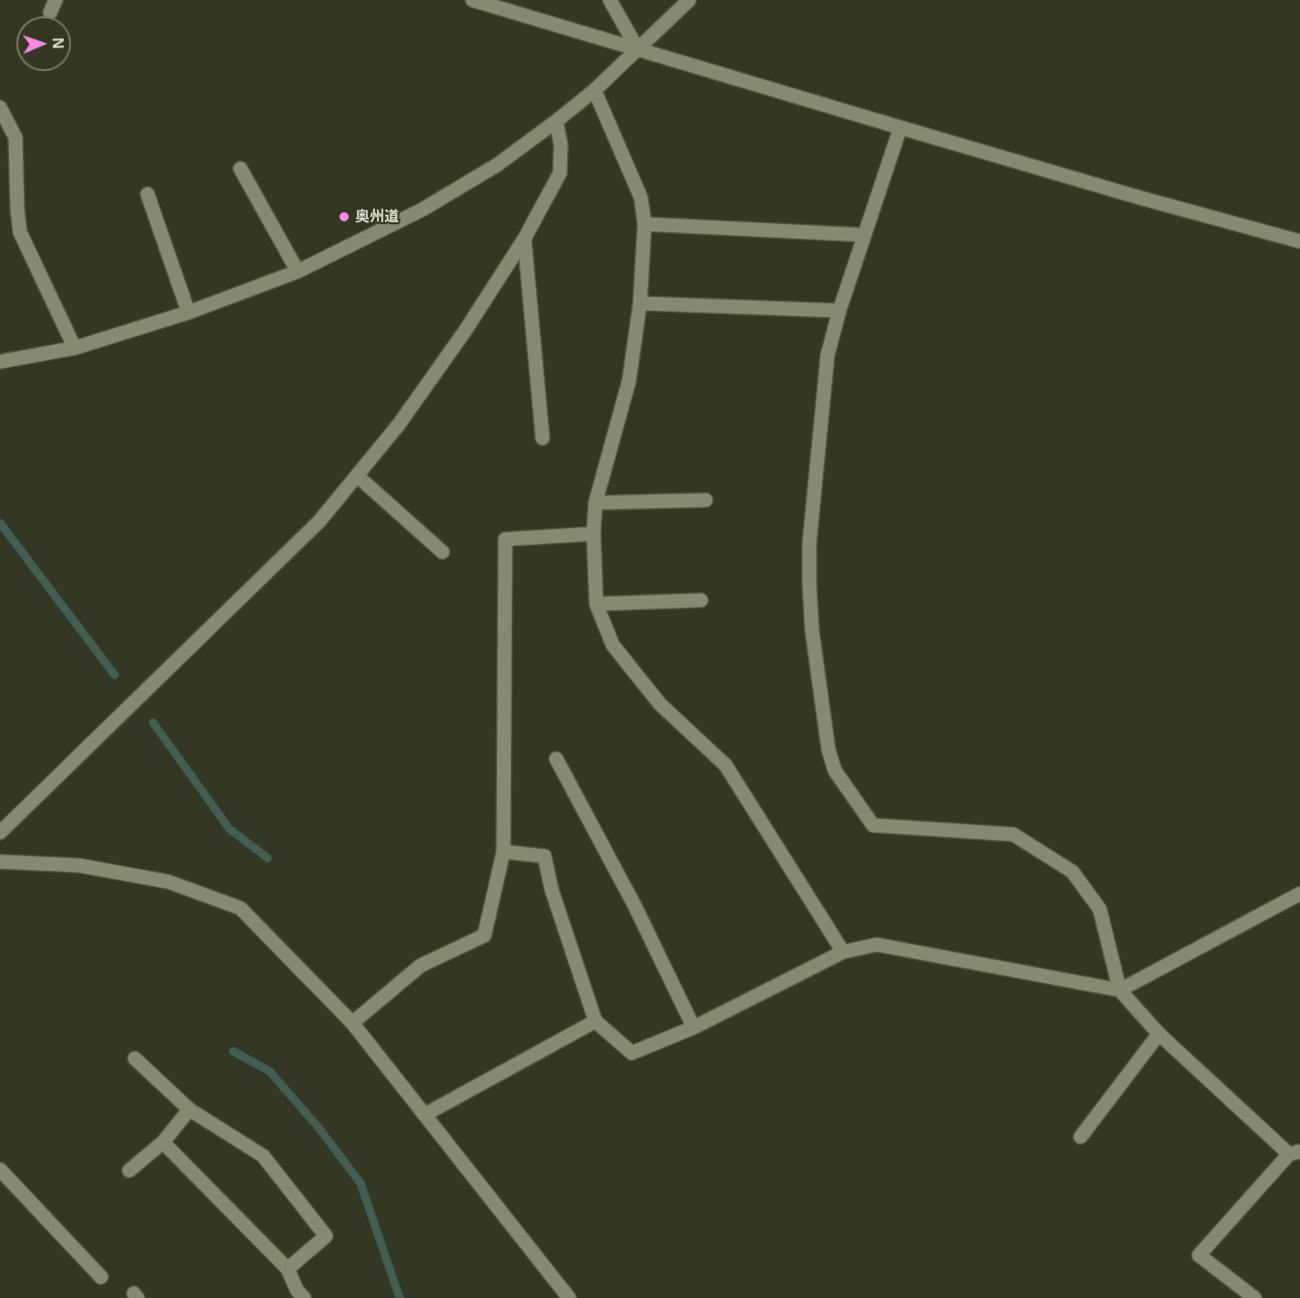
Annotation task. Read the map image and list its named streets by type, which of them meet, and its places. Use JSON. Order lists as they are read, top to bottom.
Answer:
{
  "places": ["奥州道"],
  "north": "right"
}
